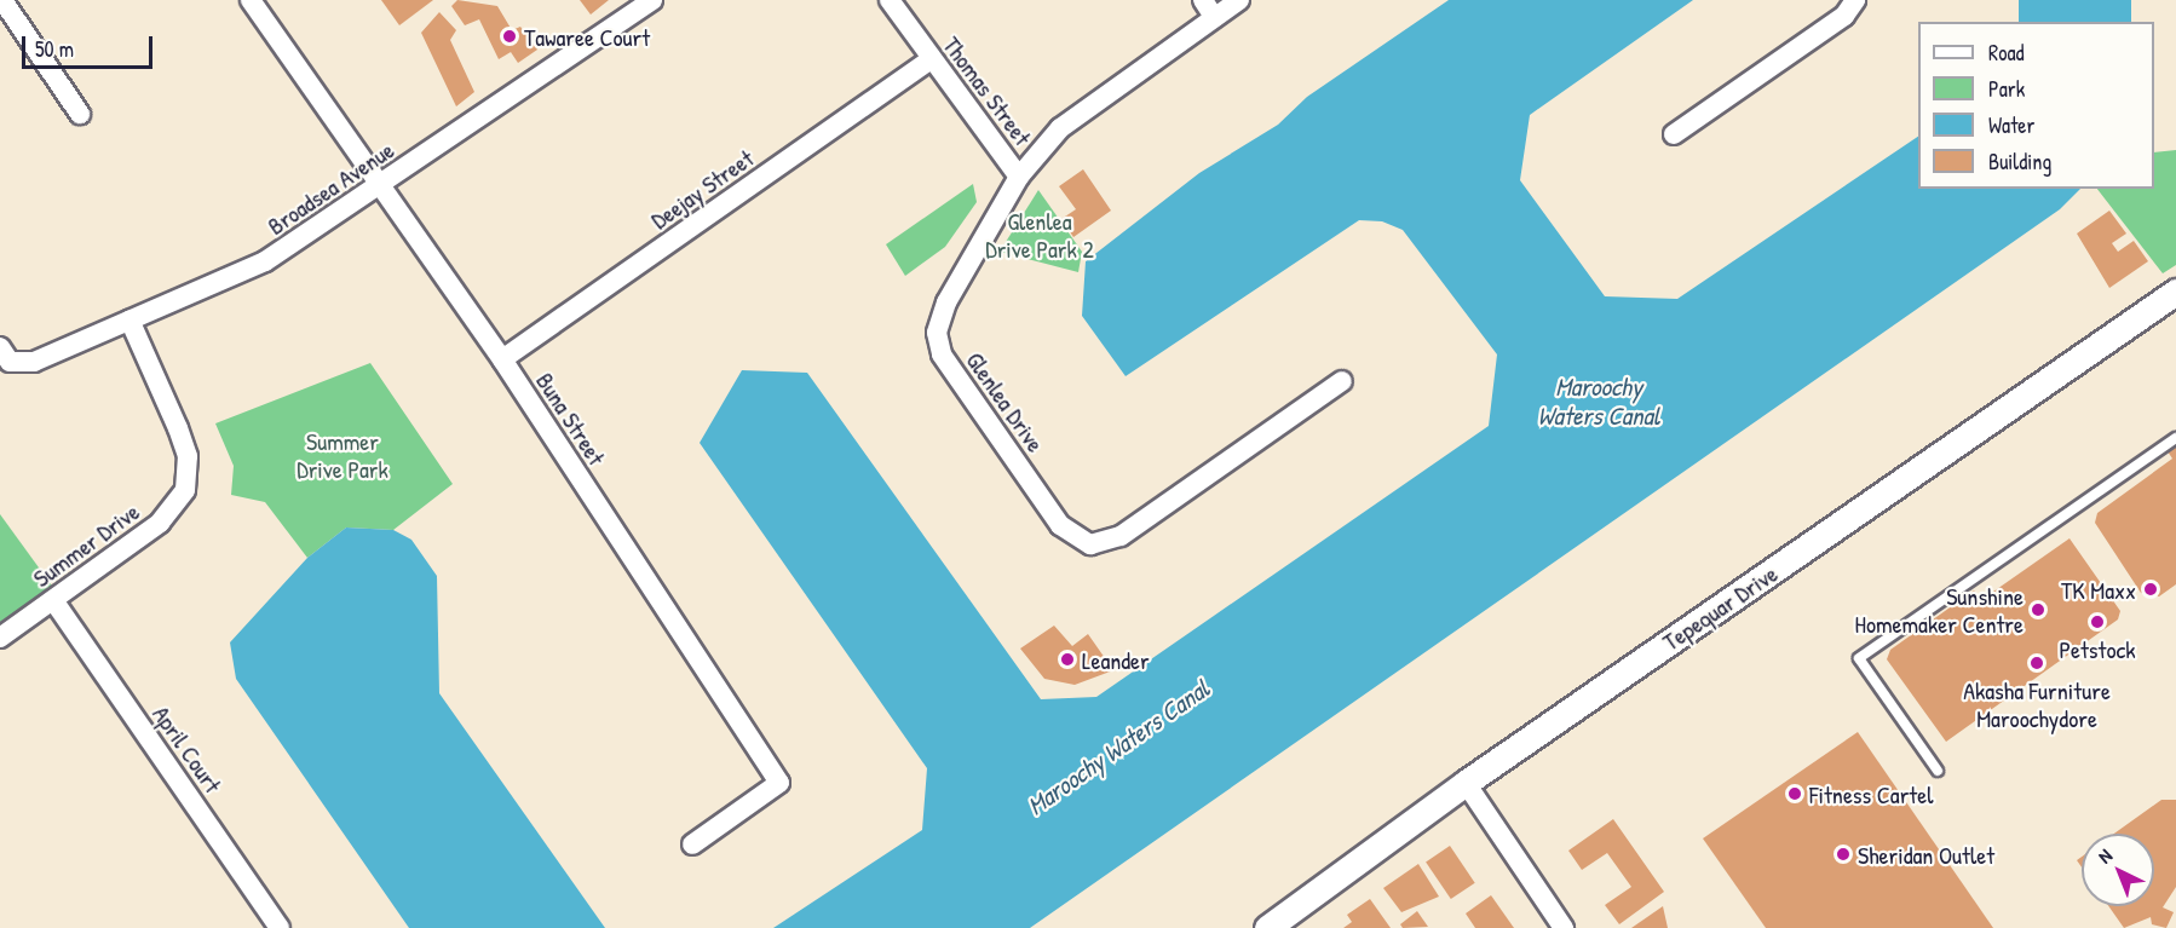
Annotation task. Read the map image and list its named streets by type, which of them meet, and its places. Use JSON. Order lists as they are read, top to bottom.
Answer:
{
  "streets": {
    "street": [
      "Thomas Street",
      "Broadsea Avenue",
      "Deejay Street",
      "Glenlea Drive",
      "Buna Street",
      "Summer Drive",
      "Tepequar Drive",
      "April Court"
    ]
  },
  "crossings": [
    ["Thomas Street", "Deejay Street"],
    ["Thomas Street", "Glenlea Drive"],
    ["Broadsea Avenue", "Buna Street"],
    ["Broadsea Avenue", "Summer Drive"],
    ["Deejay Street", "Buna Street"],
    ["Summer Drive", "April Court"]
  ],
  "water": ["Maroochy Waters Canal"],
  "parks": ["Glenlea Drive Park 2", "Summer Drive Park"],
  "places": [
    "Tawaree Court",
    "TK Maxx",
    "Sunshine Homemaker Centre",
    "Petstock",
    "Leander",
    "Akasha Furniture Maroochydore",
    "Fitness Cartel",
    "Sheridan Outlet"
  ],
  "legend": [
    "Road",
    "Park",
    "Water",
    "Building"
  ],
  "scale_bar": "50 m",
  "north": "top left"
}
